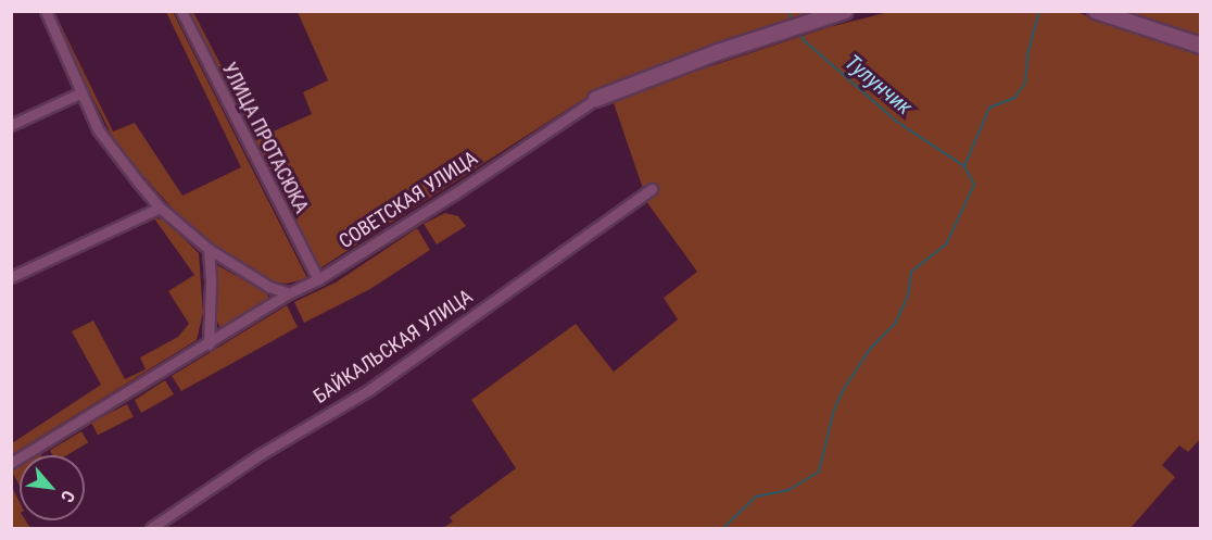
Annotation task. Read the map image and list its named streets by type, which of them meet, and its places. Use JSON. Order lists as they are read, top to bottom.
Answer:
{
  "streets": {
    "street": ["УЛИЦА ПРОТАСЮКА", "СОВЕТСКАЯ УЛИЦА", "БАЙКАЛЬСКАЯ УЛИЦА"]
  },
  "crossings": [
    ["УЛИЦА ПРОТАСЮКА", "СОВЕТСКАЯ УЛИЦА"]
  ],
  "water": ["Тулунчик"],
  "north": "bottom right"
}
